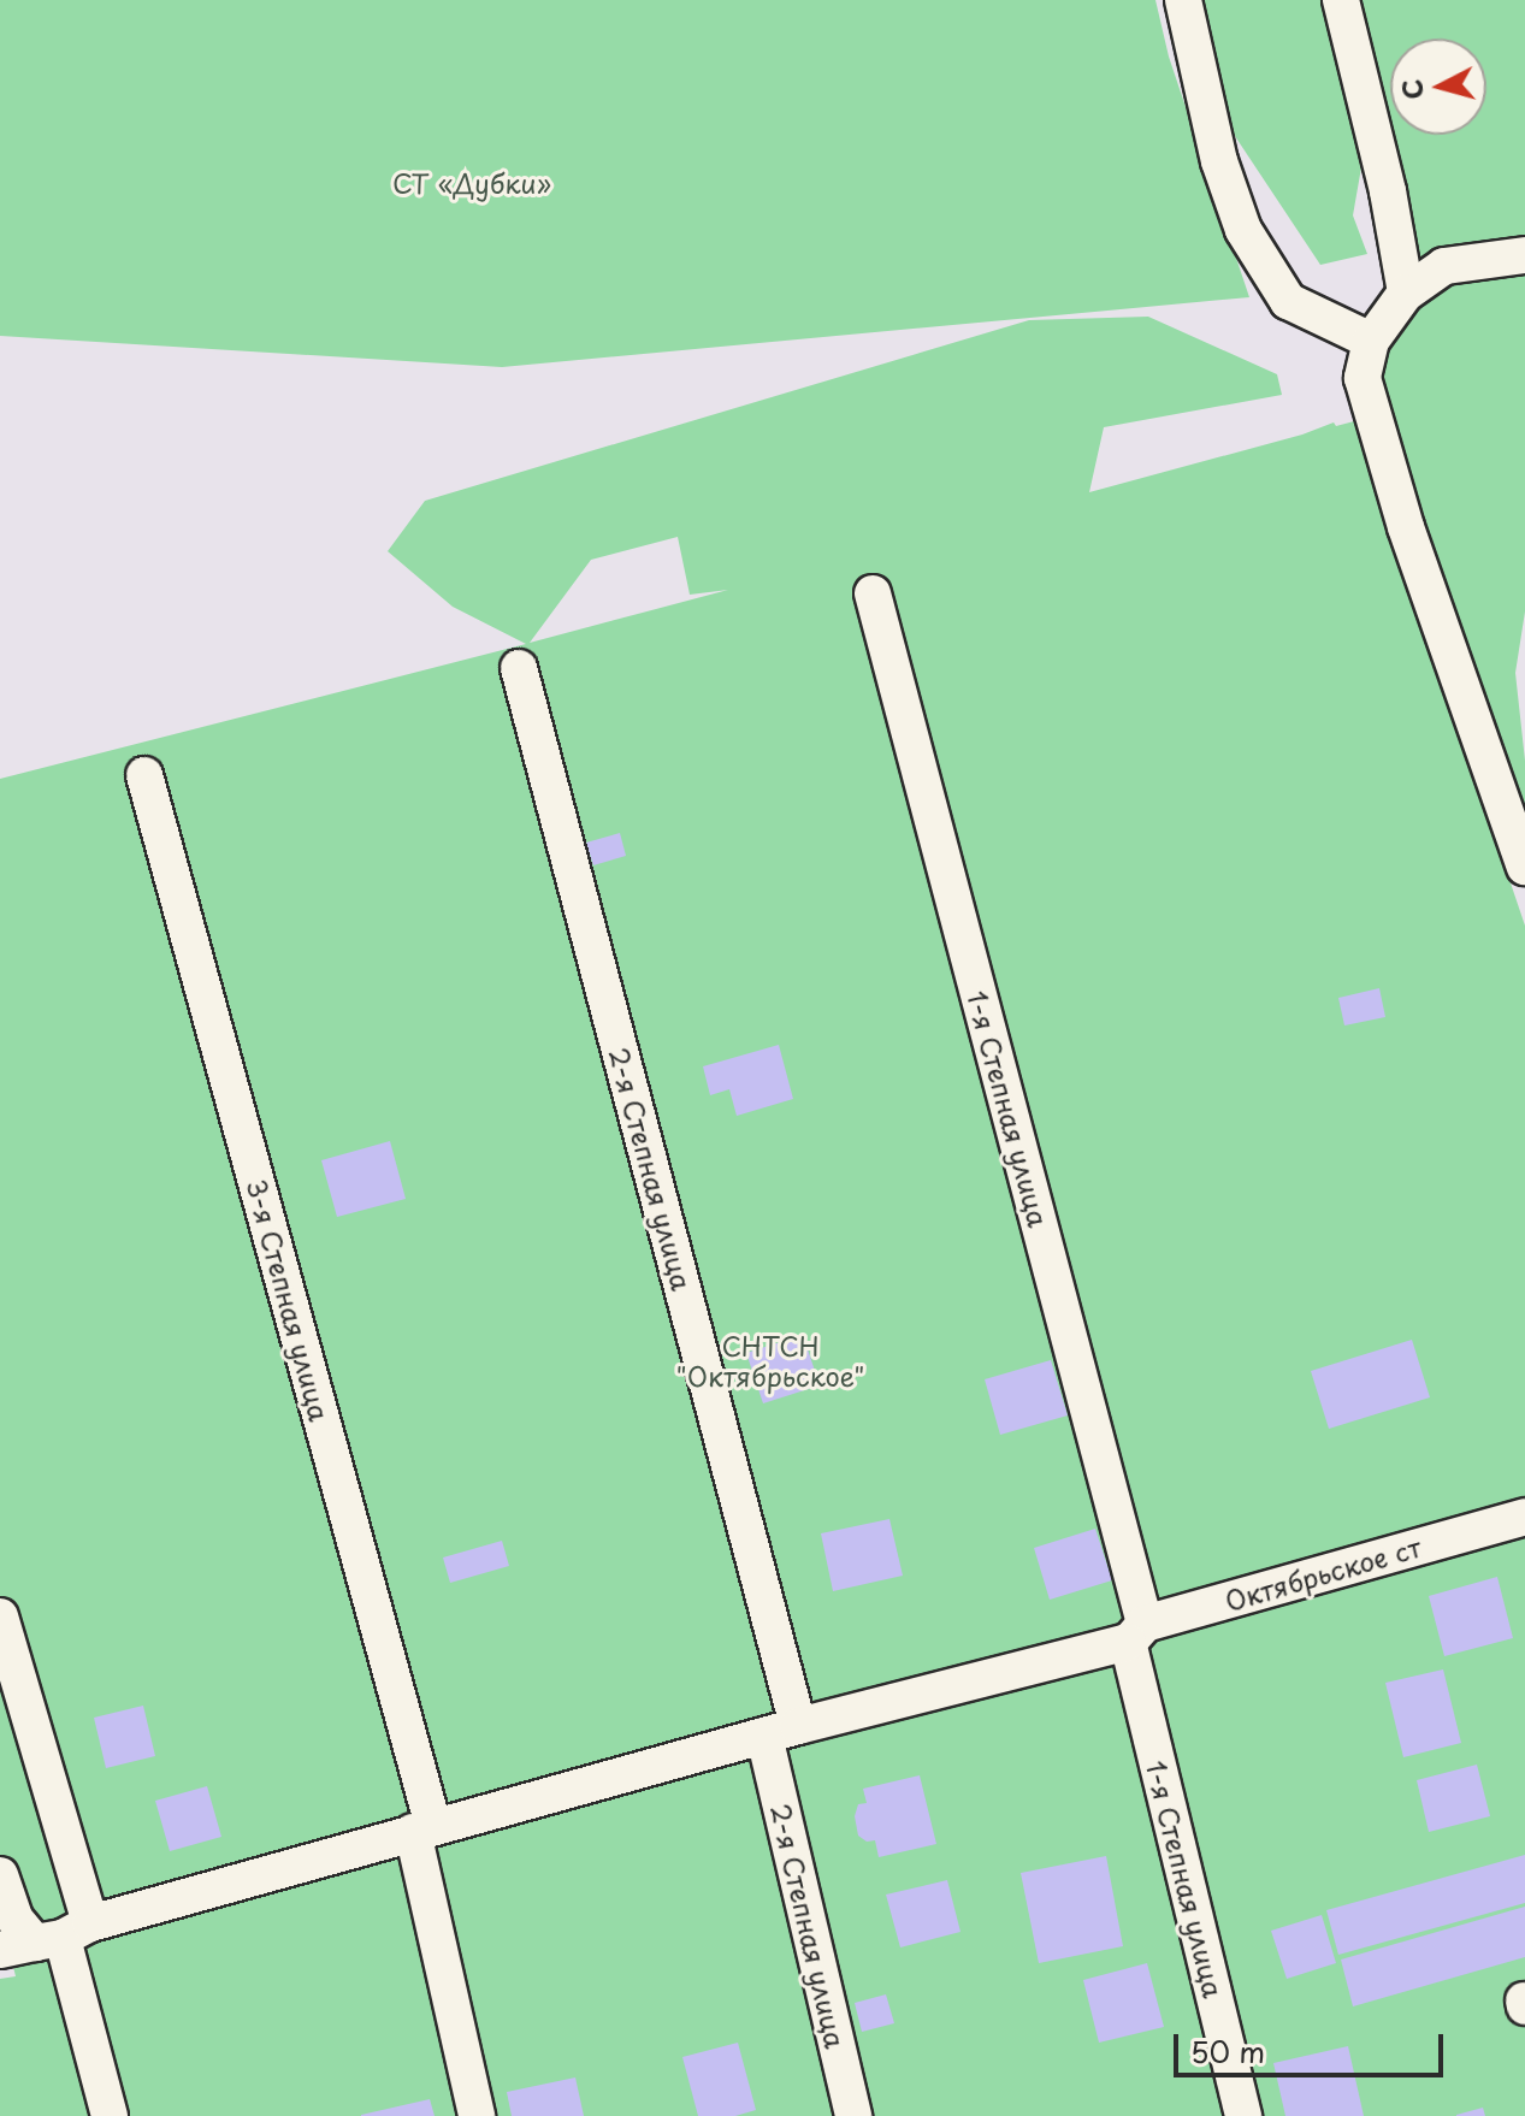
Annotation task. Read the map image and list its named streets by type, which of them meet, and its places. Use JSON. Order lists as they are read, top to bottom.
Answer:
{
  "streets": {
    "street": [
      "1-я Степная улица",
      "2-я Степная улица",
      "3-я Степная улица",
      "Октябрьское ст"
    ]
  },
  "crossings": [
    ["1-я Степная улица", "Октябрьское ст"],
    ["2-я Степная улица", "Октябрьское ст"],
    ["3-я Степная улица", "Октябрьское ст"]
  ],
  "parks": ["СТ «Дубки»", "СНТСН \"Октябрьское\""],
  "scale_bar": "50 m",
  "north": "left"
}
